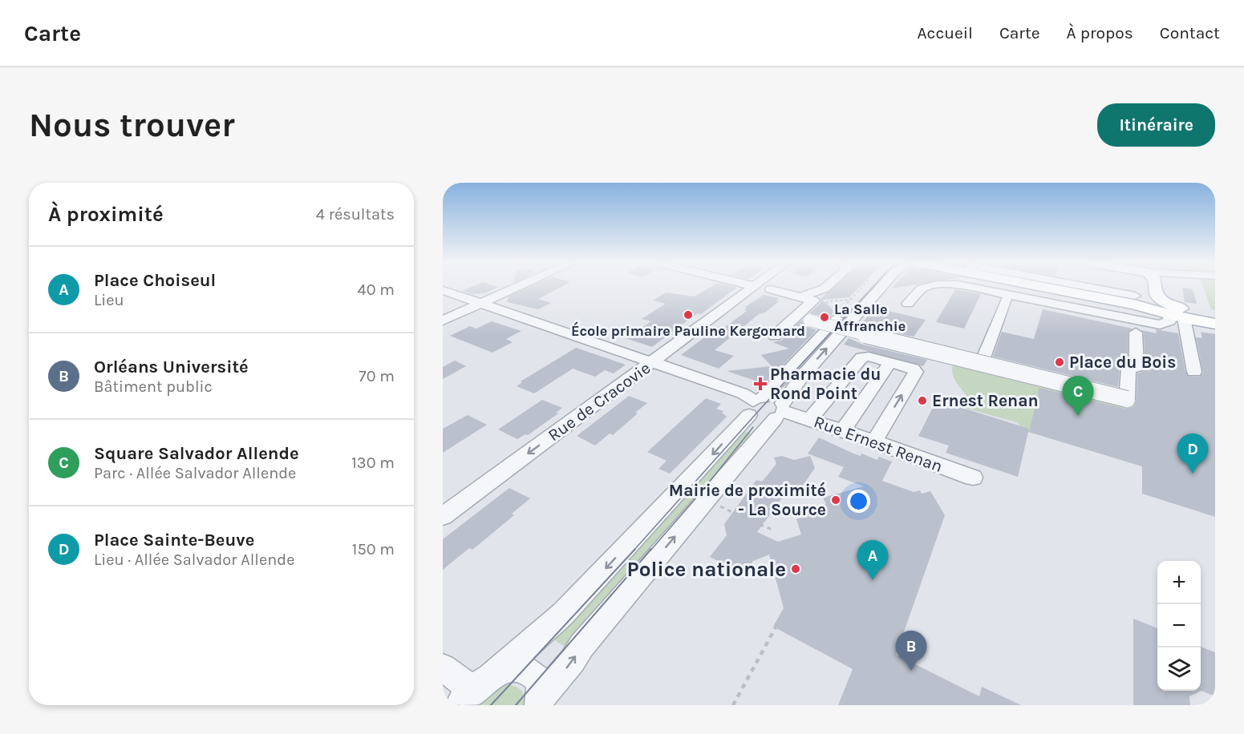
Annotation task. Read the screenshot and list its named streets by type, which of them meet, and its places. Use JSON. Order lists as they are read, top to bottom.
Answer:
{
  "streets": {
    "street": ["Rue de Cracovie", "Rue Ernest Renan"]
  },
  "places": {
    "other": [
      "École primaire Pauline Kergomard",
      "La Salle Affranchie",
      "Place du Bois",
      "Ernest Renan",
      "Mairie de proximité - La Source",
      "Police nationale"
    ],
    "health": ["Pharmacie du Rond Point"]
  },
  "page": {
    "header": "Carte",
    "nav": [
      "Accueil",
      "Carte",
      "À propos",
      "Contact"
    ],
    "buttons": "Itinéraire",
    "title": "Nous trouver",
    "heading": ["À proximité", "4 résultats"],
    "list": [
      {
        "mark": "A",
        "name": "Place Choiseul",
        "note": "Lieu",
        "value": "40 m"
      },
      {
        "mark": "B",
        "name": "Orléans Université",
        "note": "Bâtiment public",
        "value": "70 m"
      },
      {
        "mark": "C",
        "name": "Square Salvador Allende",
        "note": "Parc · Allée Salvador Allende",
        "value": "130 m"
      },
      {
        "mark": "D",
        "name": "Place Sainte-Beuve",
        "note": "Lieu · Allée Salvador Allende",
        "value": "150 m"
      }
    ],
    "pins": [
      "C",
      "D",
      "A",
      "B"
    ],
    "map_buttons": ["+", "−"]
  }
}
